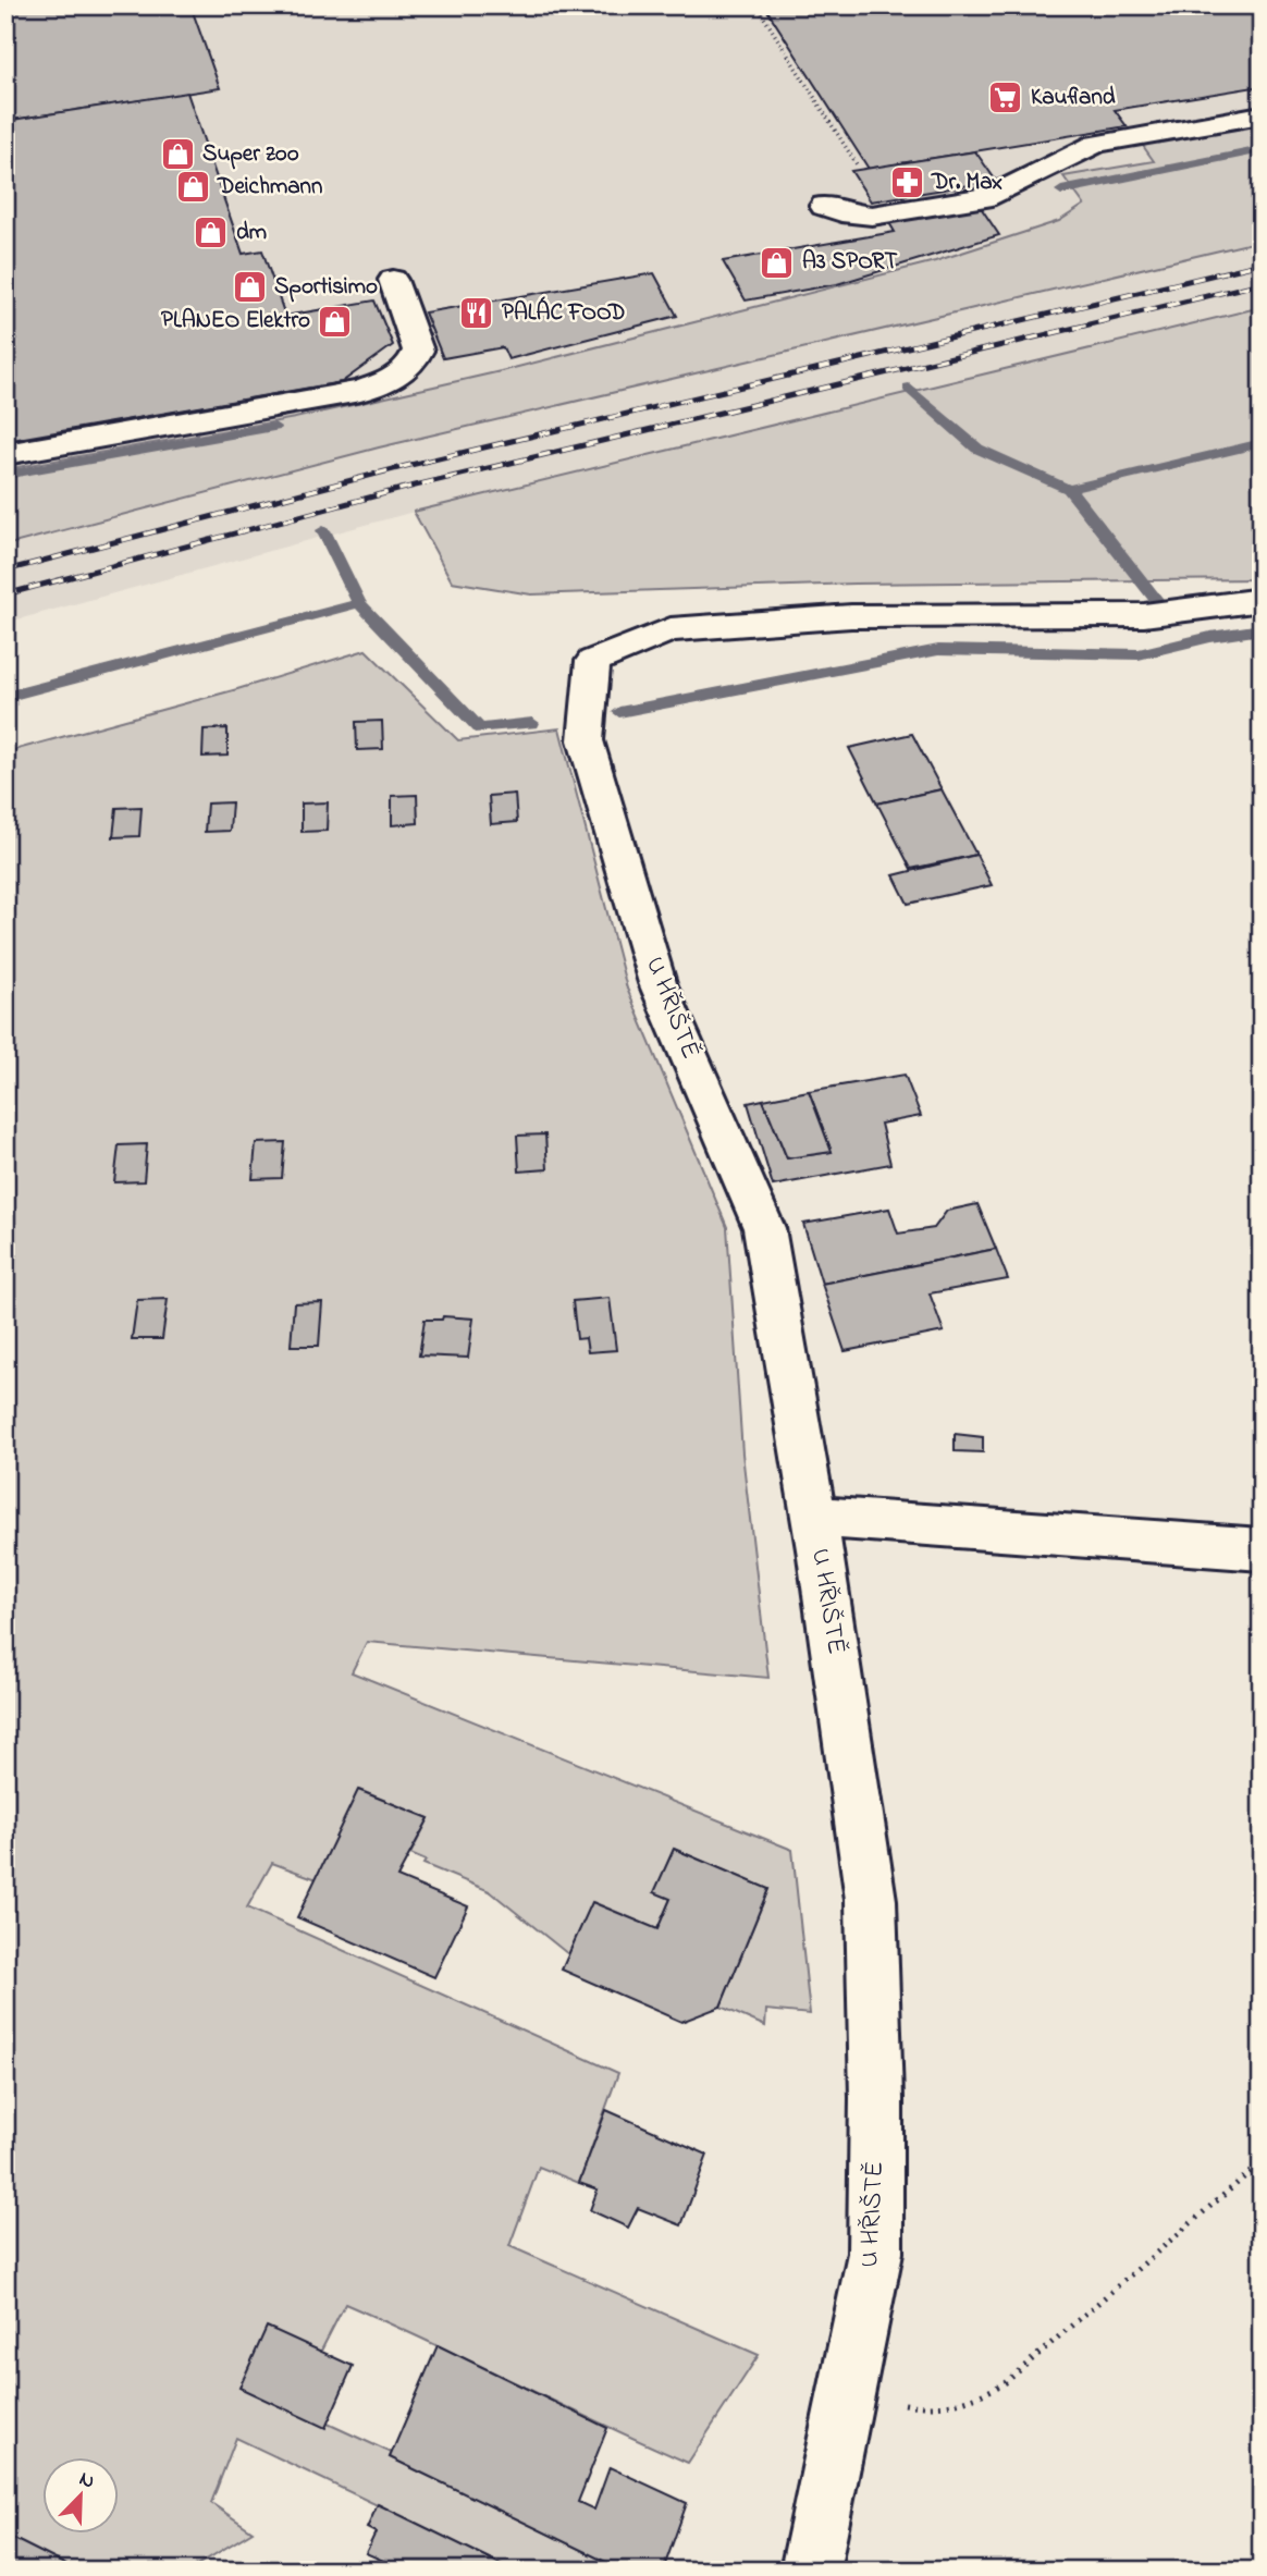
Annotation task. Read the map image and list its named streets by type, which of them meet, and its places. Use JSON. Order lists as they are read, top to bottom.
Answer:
{
  "streets": {
    "street": ["U HŘIŠTĚ"]
  },
  "places": {
    "supermarket": ["Kaufland"],
    "shop": [
      "Super zoo",
      "Deichmann",
      "dm",
      "A3 SPORT",
      "Sportisimo",
      "PLANEO Elektro"
    ],
    "pharmacy": ["Dr. Max"],
    "restaurant": ["PALÁC FOOD"]
  },
  "north": "top right"
}
